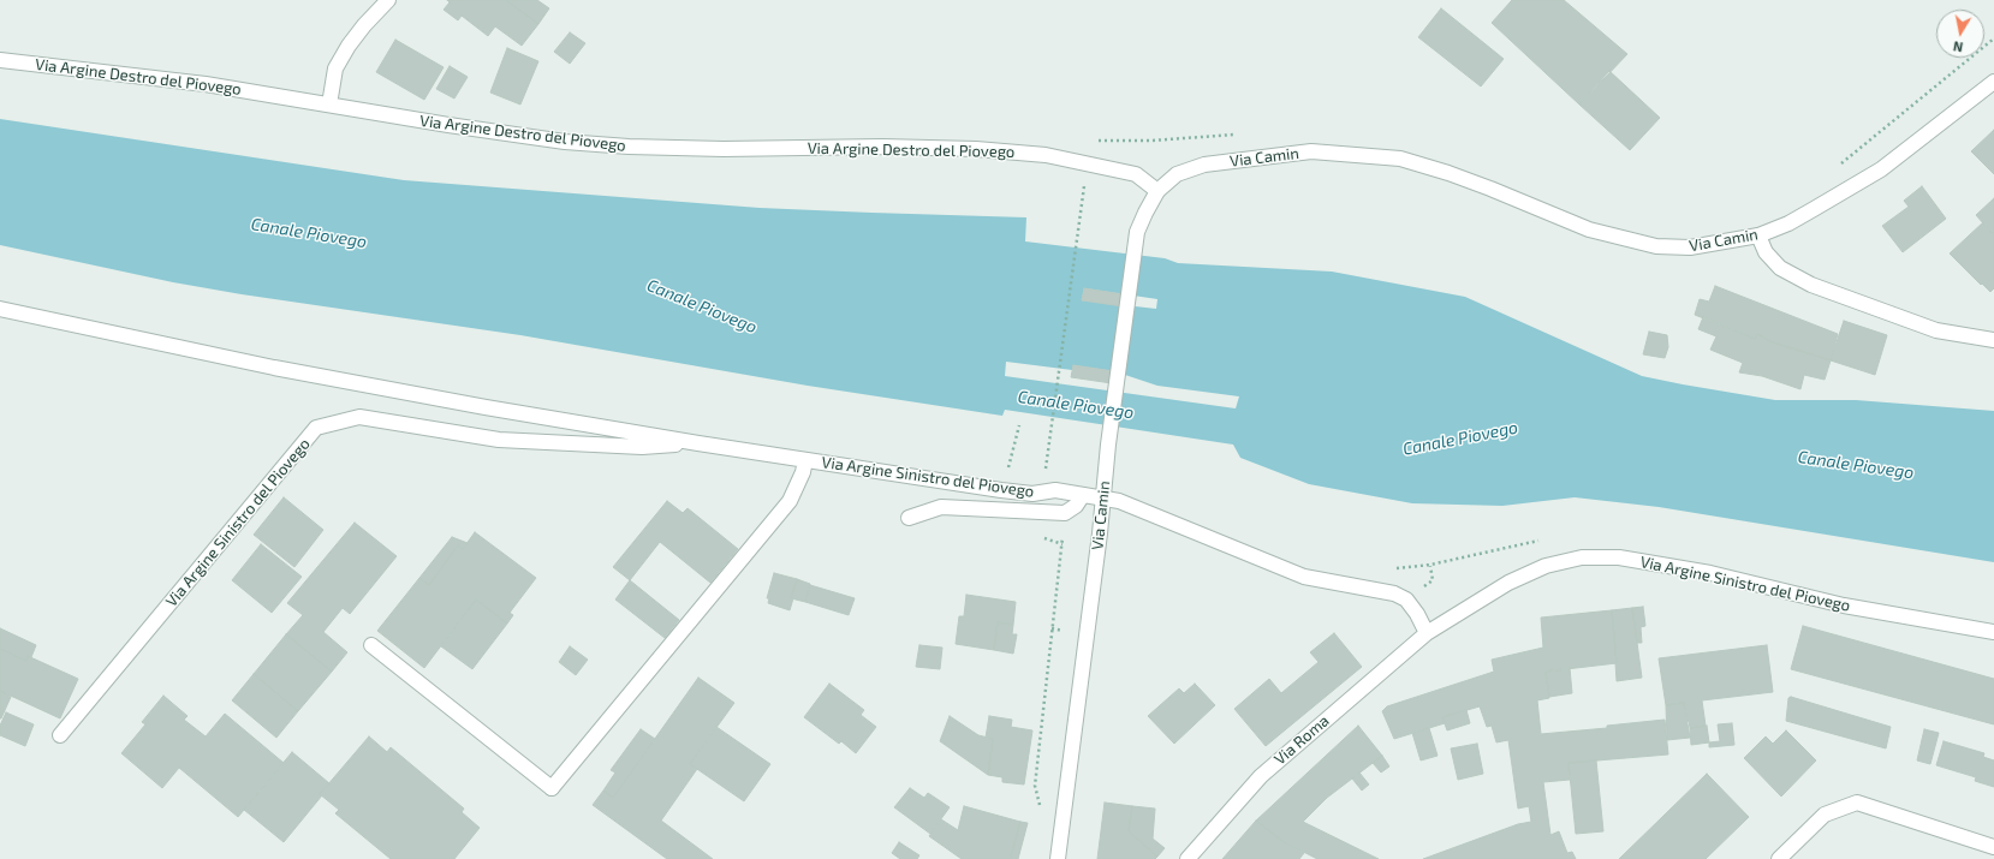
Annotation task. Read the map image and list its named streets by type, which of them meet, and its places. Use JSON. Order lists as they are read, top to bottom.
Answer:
{
  "streets": {
    "street": [
      "Via Argine Destro del Piovego",
      "Via Camin",
      "Via Argine Sinistro del Piovego",
      "Via Roma"
    ]
  },
  "crossings": [
    ["Via Argine Destro del Piovego", "Via Camin"],
    ["Via Camin", "Via Argine Sinistro del Piovego"],
    ["Via Argine Sinistro del Piovego", "Via Roma"]
  ],
  "water": ["Canale Piovego"],
  "north": "bottom"
}
